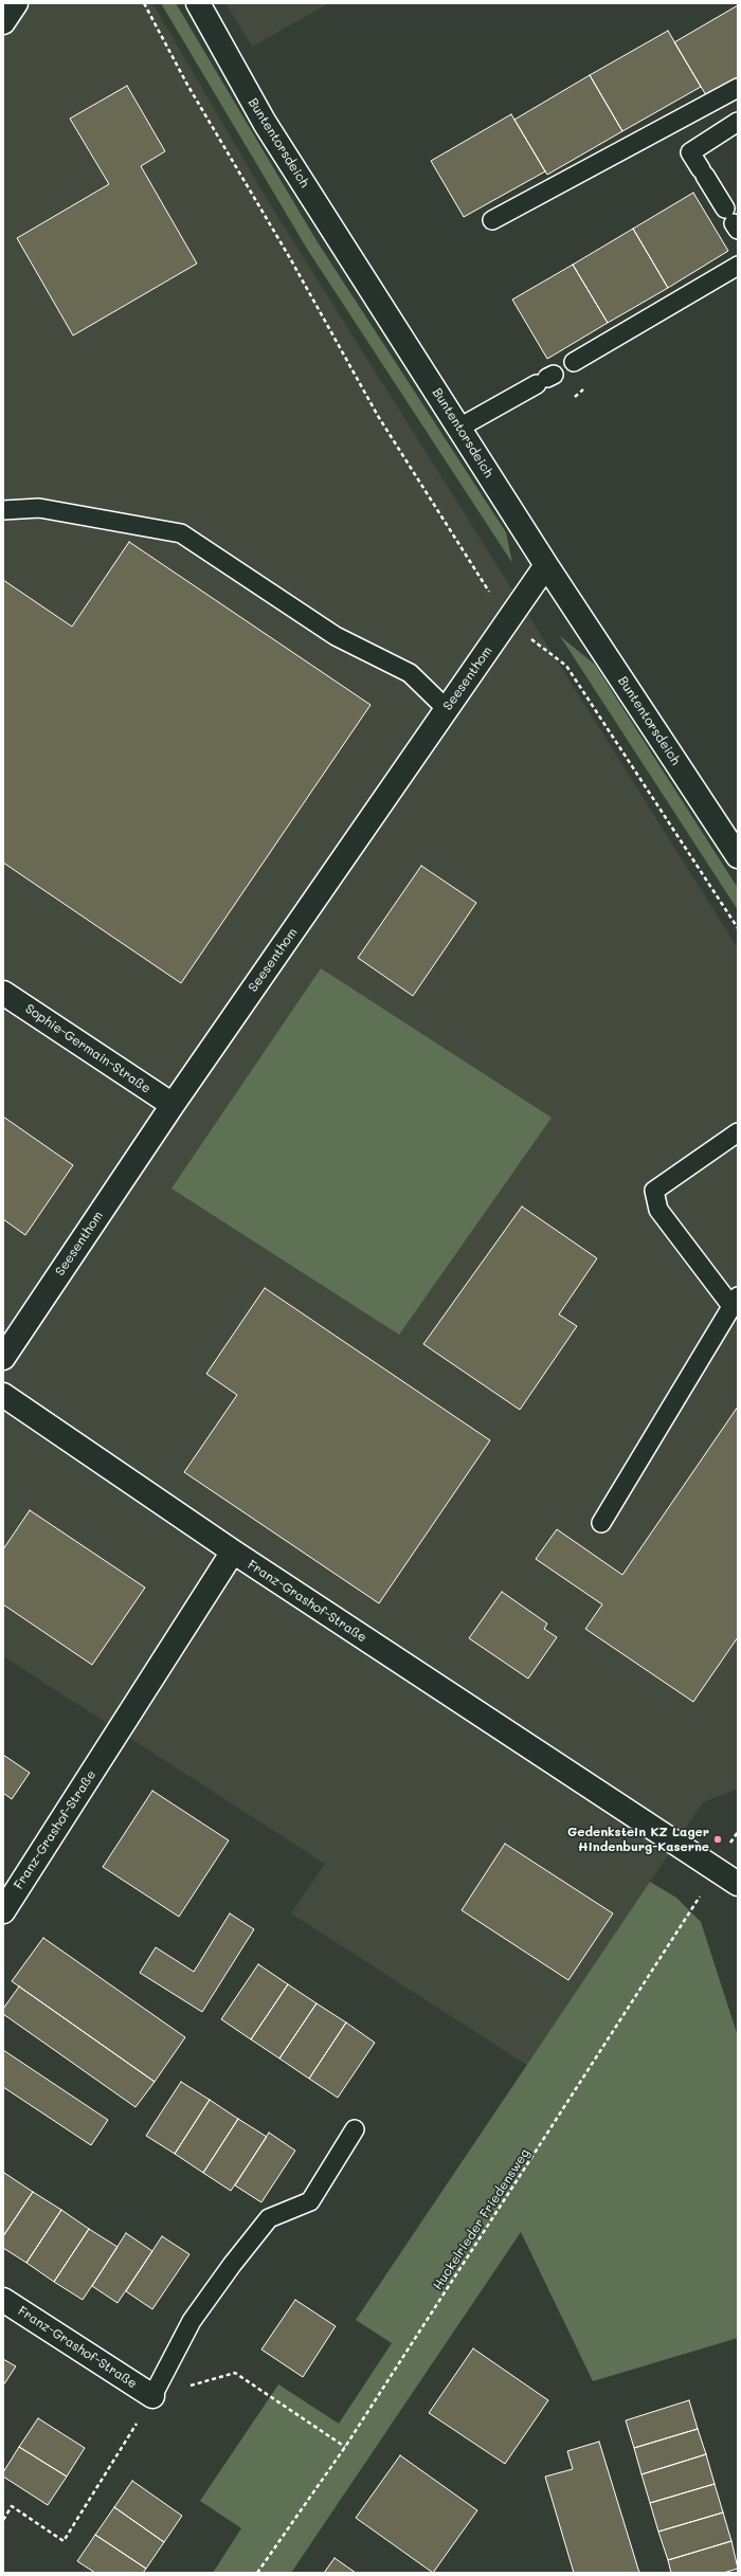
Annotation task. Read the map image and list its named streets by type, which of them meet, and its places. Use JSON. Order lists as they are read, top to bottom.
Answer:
{
  "streets": {
    "street": [
      "Buntentorsdeich",
      "Seesenthom",
      "Sophie-Germain-Straße",
      "Franz-Grashof-Straße"
    ],
    "path": ["Huckelrieder Friedensweg"]
  },
  "crossings": [
    ["Buntentorsdeich", "Seesenthom"],
    ["Seesenthom", "Sophie-Germain-Straße"],
    ["Franz-Grashof-Straße", "Huckelrieder Friedensweg"]
  ],
  "places": ["Gedenkstein KZ Lager Hindenburg-Kaserne"]
}
